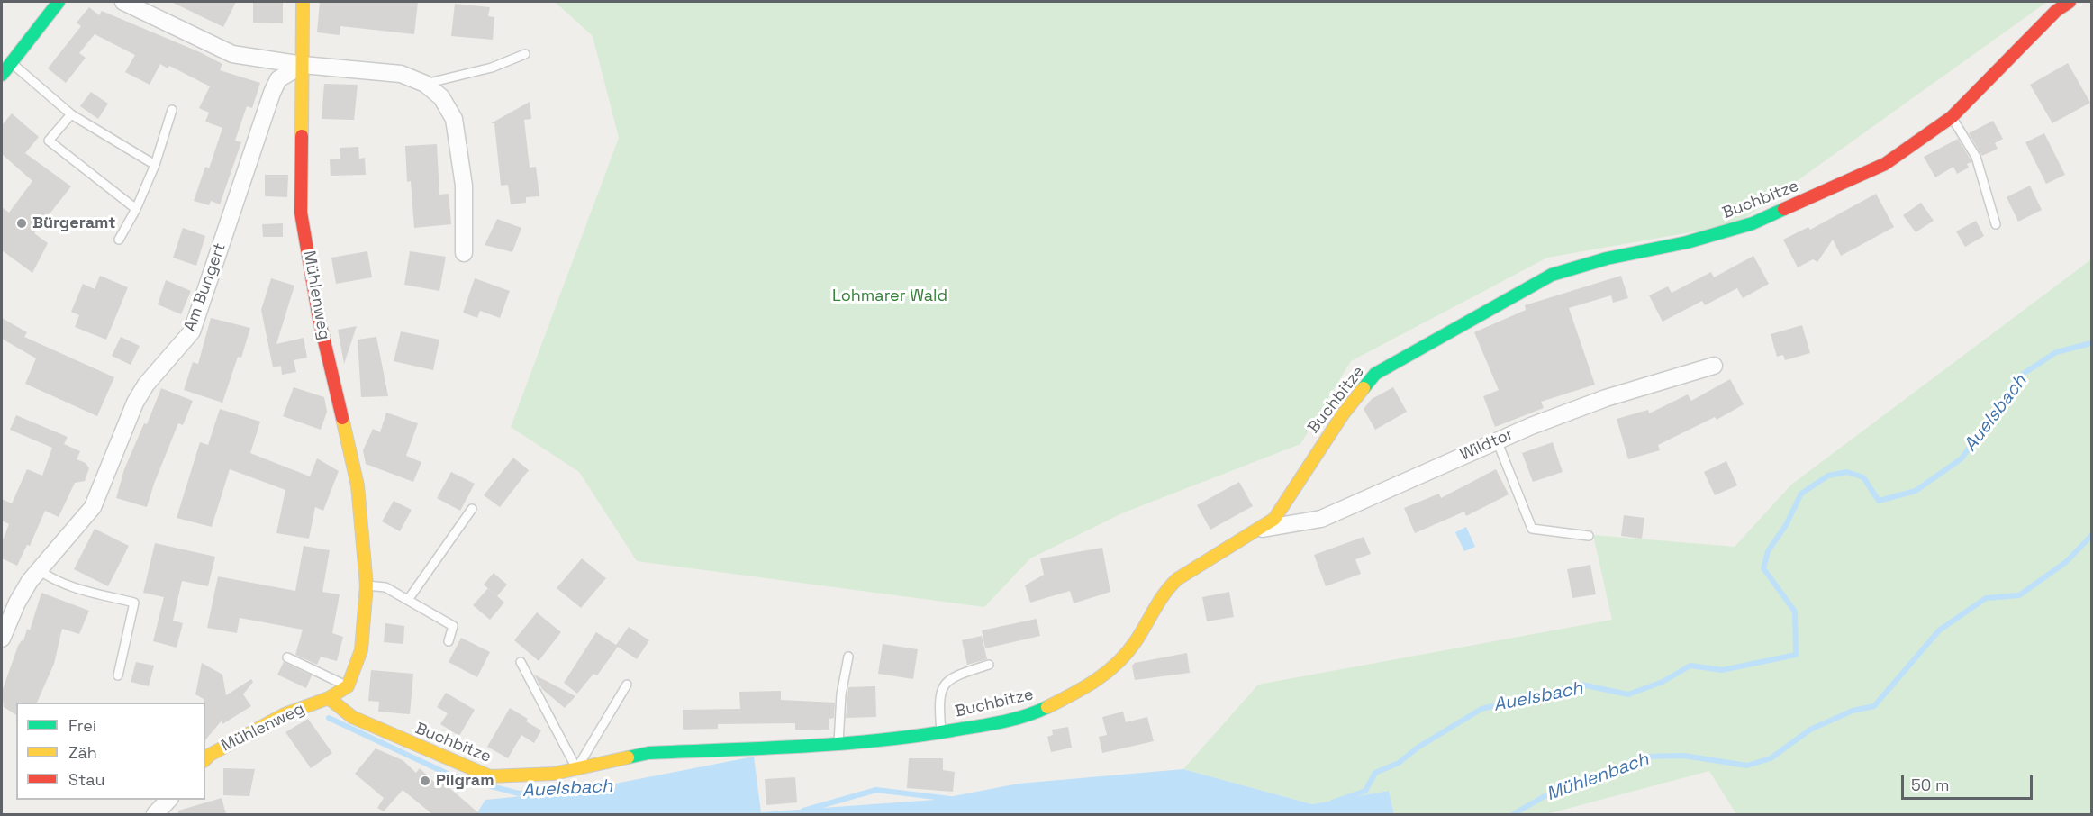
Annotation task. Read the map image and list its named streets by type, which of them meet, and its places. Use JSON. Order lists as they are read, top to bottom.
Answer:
{
  "streets": {
    "street": [
      "Buchbitze",
      "Am Bungert",
      "Mühlenweg",
      "Wildtor"
    ]
  },
  "crossings": [
    ["Buchbitze", "Mühlenweg"],
    ["Buchbitze", "Wildtor"],
    ["Am Bungert", "Mühlenweg"]
  ],
  "water": ["Auelsbach", "Mühlenbach"],
  "parks": ["Lohmarer Wald"],
  "places": ["Bürgeramt", "Pilgram"],
  "legend": ["Frei", "Zäh", "Stau"],
  "scale_bar": "50 m"
}
